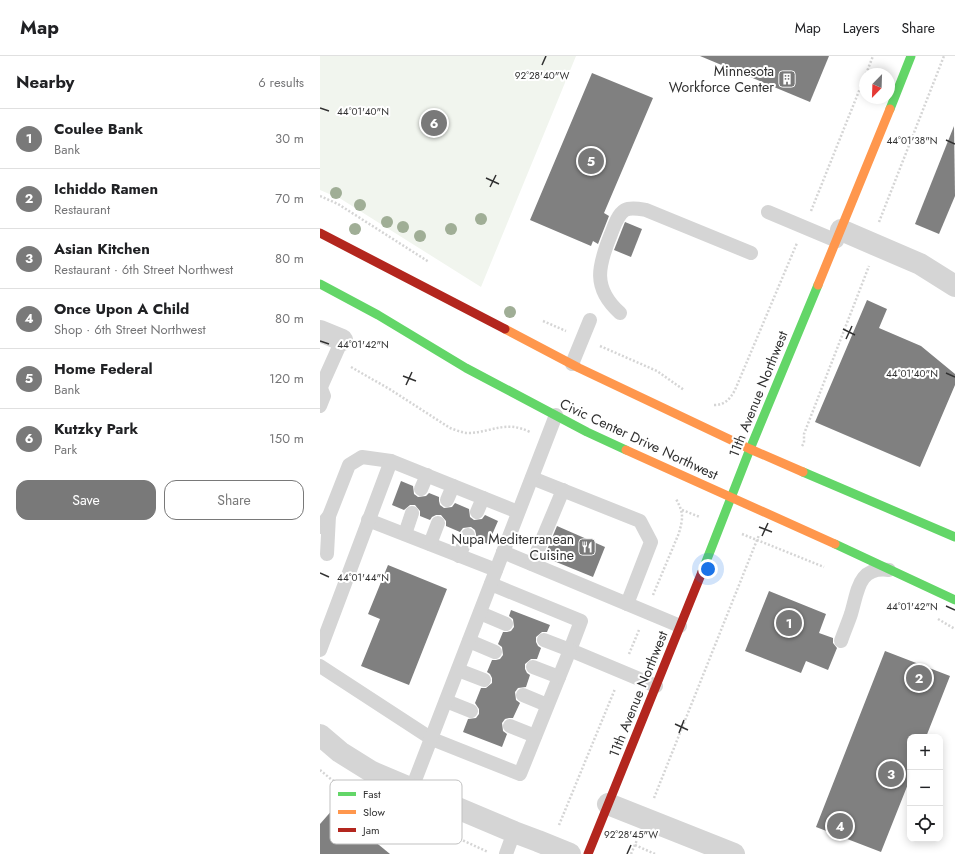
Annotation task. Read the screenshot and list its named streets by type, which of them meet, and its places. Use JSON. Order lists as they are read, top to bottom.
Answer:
{
  "streets": {
    "main road": ["11th Avenue Northwest", "Civic Center Drive Northwest"]
  },
  "crossings": [
    ["11th Avenue Northwest", "Civic Center Drive Northwest"]
  ],
  "places": {
    "building": ["Minnesota Workforce Center"],
    "restaurant": ["Nupa Mediterranean Cuisine"]
  },
  "legend": ["Fast", "Slow", "Jam"],
  "north": "bottom left",
  "page": {
    "header": "Map",
    "nav": ["Map", "Layers", "Share"],
    "heading": ["Nearby", "6 results"],
    "list": [
      {
        "mark": "1",
        "name": "Coulee Bank",
        "note": "Bank",
        "value": "30 m"
      },
      {
        "mark": "2",
        "name": "Ichiddo Ramen",
        "note": "Restaurant",
        "value": "70 m"
      },
      {
        "mark": "3",
        "name": "Asian Kitchen",
        "note": "Restaurant · 6th Street Northwest",
        "value": "80 m"
      },
      {
        "mark": "4",
        "name": "Once Upon A Child",
        "note": "Shop · 6th Street Northwest",
        "value": "80 m"
      },
      {
        "mark": "5",
        "name": "Home Federal",
        "note": "Bank",
        "value": "120 m"
      },
      {
        "mark": "6",
        "name": "Kutzky Park",
        "note": "Park",
        "value": "150 m"
      }
    ],
    "pins": [
      "6",
      "5",
      "1",
      "2",
      "3",
      "4"
    ],
    "buttons": ["Save", "Share"],
    "map_buttons": ["+", "−"]
  },
  "coordinates": [
    "92°28'40\"W",
    "44°01'40\"N",
    "44°01'38\"N",
    "44°01'42\"N",
    "44°01'44\"N",
    "92°28'45\"W"
  ]
}
